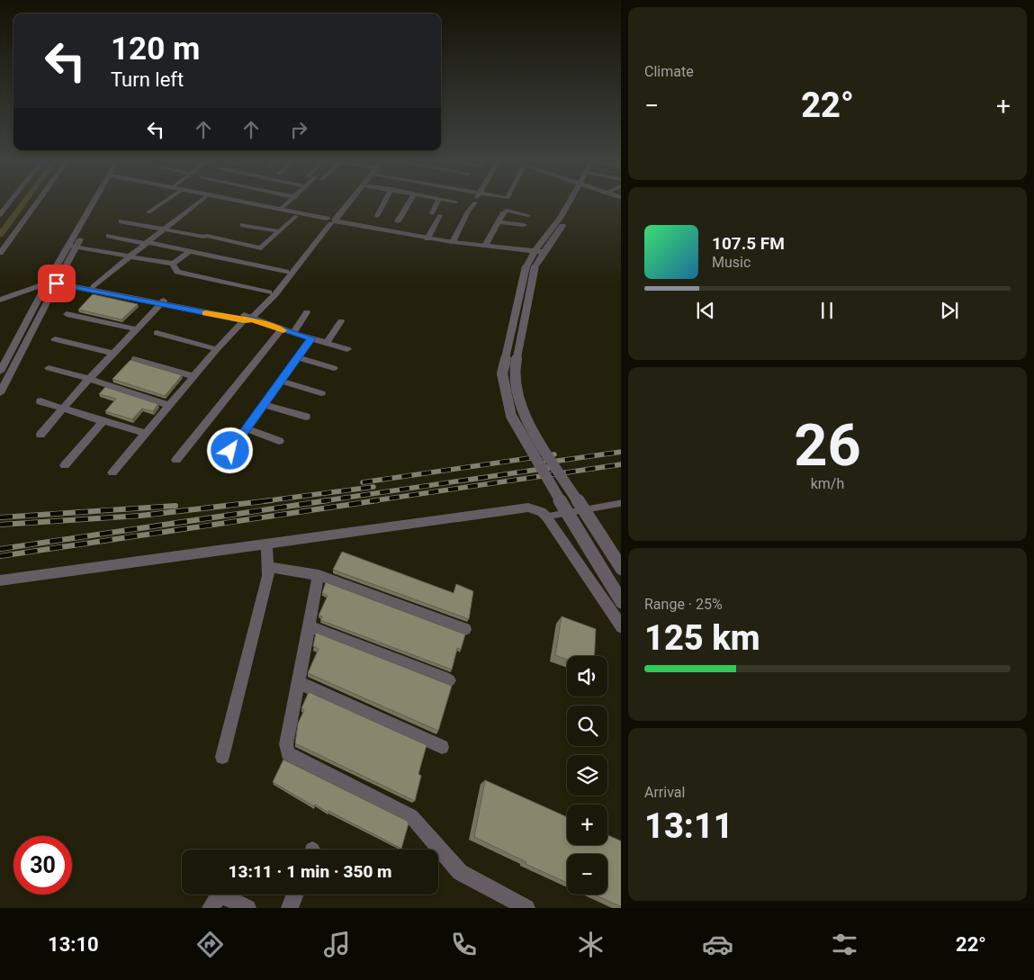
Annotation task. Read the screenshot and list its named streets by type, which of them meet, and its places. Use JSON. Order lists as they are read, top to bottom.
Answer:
{
  "page": {
    "tile": [
      "Climate",
      ["26", "km/h"],
      ["Range · 25%", "125 km"],
      ["Arrival", "13:11"]
    ],
    "turn": ["120 m", "Turn left"],
    "heat": ["−", "22°", "+"],
    "song": ["107.5 FM", "Music"],
    "map_buttons": ["+", "−"],
    "limit": "30",
    "trip": "13:11 · 1 min · 350 m",
    "tabs": ["13:10", "22°"]
  }
}
